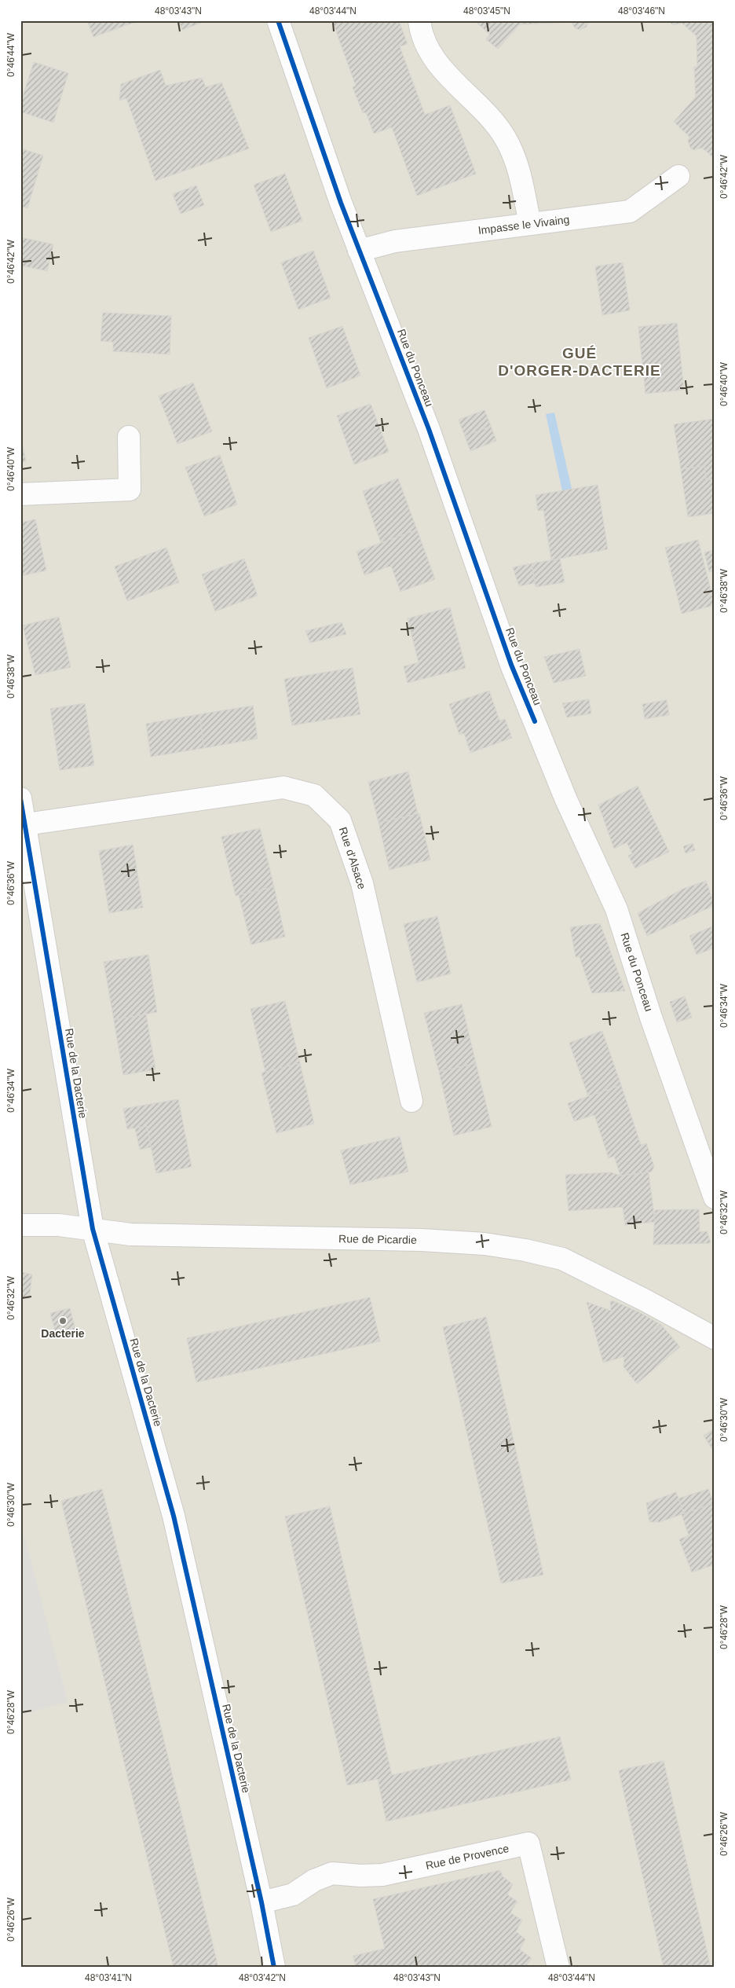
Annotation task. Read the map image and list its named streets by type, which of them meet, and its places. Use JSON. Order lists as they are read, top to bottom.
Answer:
{
  "streets": {
    "street": [
      "Impasse le Vivaing",
      "Rue du Ponceau",
      "Rue d'Alsace",
      "Rue de la Dacterie",
      "Rue de Picardie",
      "Rue de Provence"
    ]
  },
  "crossings": [
    ["Impasse le Vivaing", "Rue du Ponceau"],
    ["Rue d'Alsace", "Rue de la Dacterie"],
    ["Rue de la Dacterie", "Rue de Picardie"],
    ["Rue de la Dacterie", "Rue de Provence"]
  ],
  "districts": ["GUÉ D'ORGER-DACTERIE"],
  "places": ["Dacterie"],
  "coordinates": [
    "48°03'43\"N",
    "48°03'44\"N",
    "48°03'45\"N",
    "48°03'46\"N",
    "0°46'44\"W",
    "0°46'42\"W",
    "0°46'40\"W",
    "0°46'38\"W",
    "0°46'36\"W",
    "0°46'34\"W",
    "0°46'32\"W",
    "0°46'30\"W",
    "0°46'28\"W",
    "0°46'26\"W",
    "48°03'41\"N",
    "48°03'42\"N"
  ]
}
